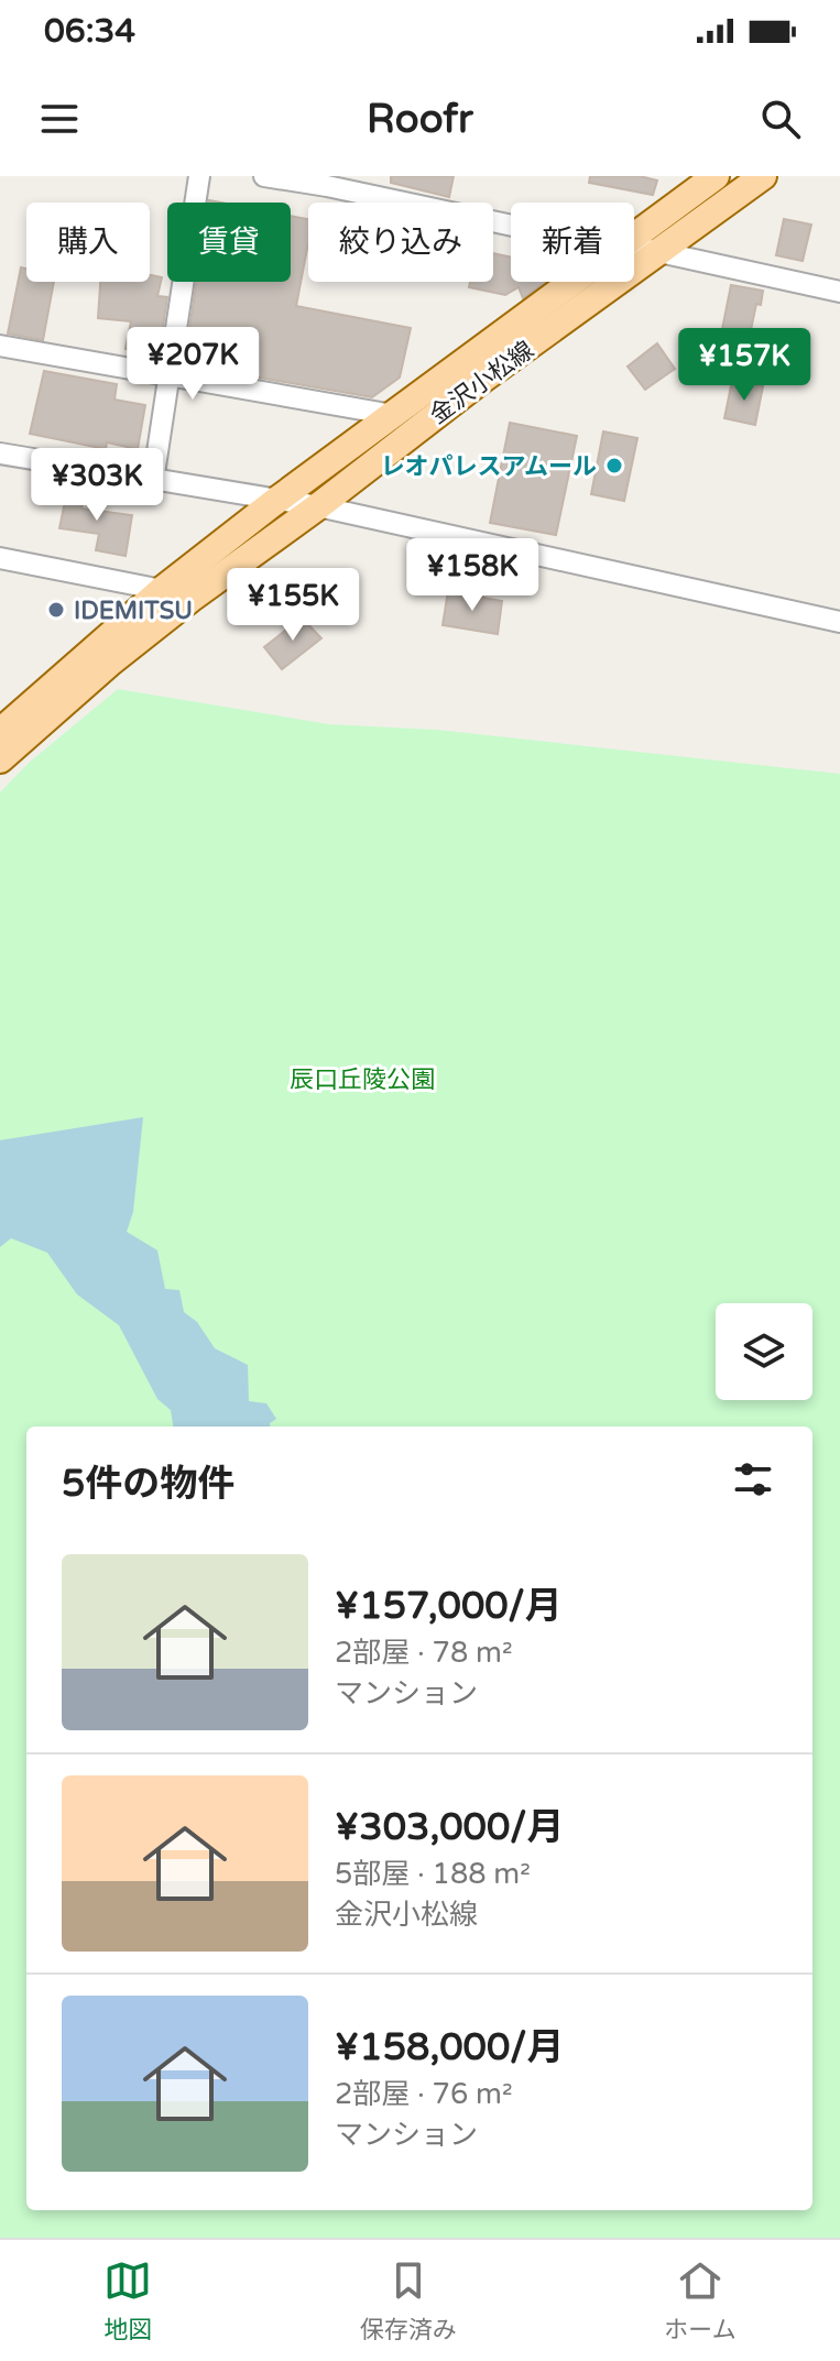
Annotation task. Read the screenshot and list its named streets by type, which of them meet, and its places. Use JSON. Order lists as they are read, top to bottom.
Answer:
{
  "streets": {
    "main road": ["金沢小松線"]
  },
  "parks": ["辰口丘陵公園"],
  "places": ["レオパレスアムール", "IDEMITSU"],
  "page": {
    "status": "06:34",
    "header": "Roofr",
    "chip": [
      "購入",
      "賃貸",
      "絞り込み",
      "新着"
    ],
    "price": [
      "¥207K",
      "¥157K",
      "¥303K",
      "¥158K",
      "¥155K"
    ],
    "heading": "5件の物件",
    "list": [
      {
        "name": "¥157,000/月",
        "note": "2部屋 · 78 m² · マンション"
      },
      {
        "name": "¥303,000/月",
        "note": "5部屋 · 188 m² · 金沢小松線"
      },
      {
        "name": "¥158,000/月",
        "note": "2部屋 · 76 m² · マンション"
      }
    ],
    "tabs": ["地図", "保存済み", "ホーム"]
  }
}
